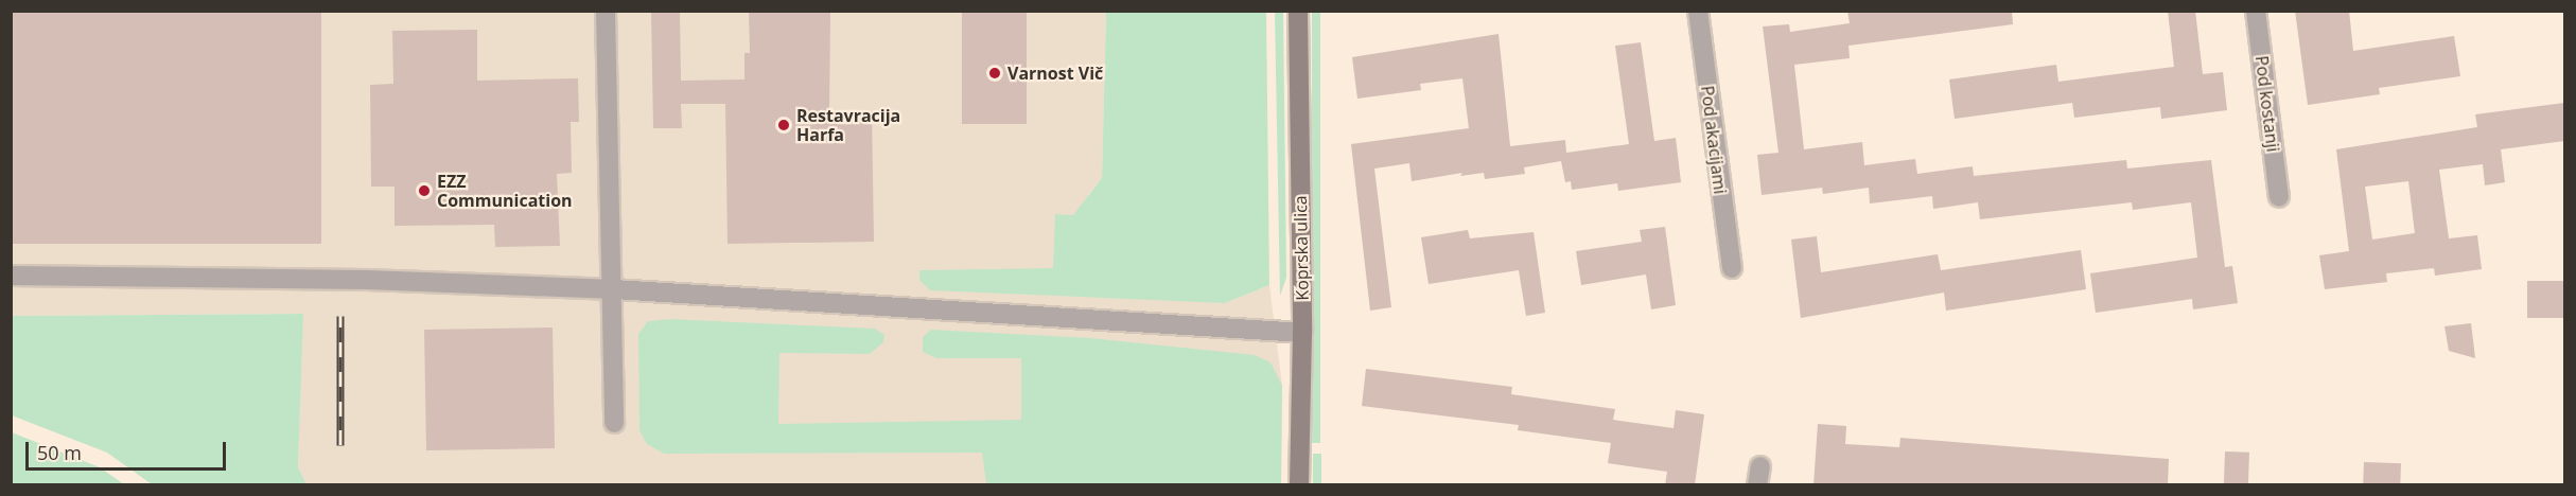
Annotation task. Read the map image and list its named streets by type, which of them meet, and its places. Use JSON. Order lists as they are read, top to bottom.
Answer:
{
  "streets": {
    "street": ["Pod kostanji", "Pod akacijami", "Koprska ulica"]
  },
  "places": ["Varnost Vič", "Restavracija Harfa", "EZZ Communication"],
  "scale_bar": "50 m"
}
